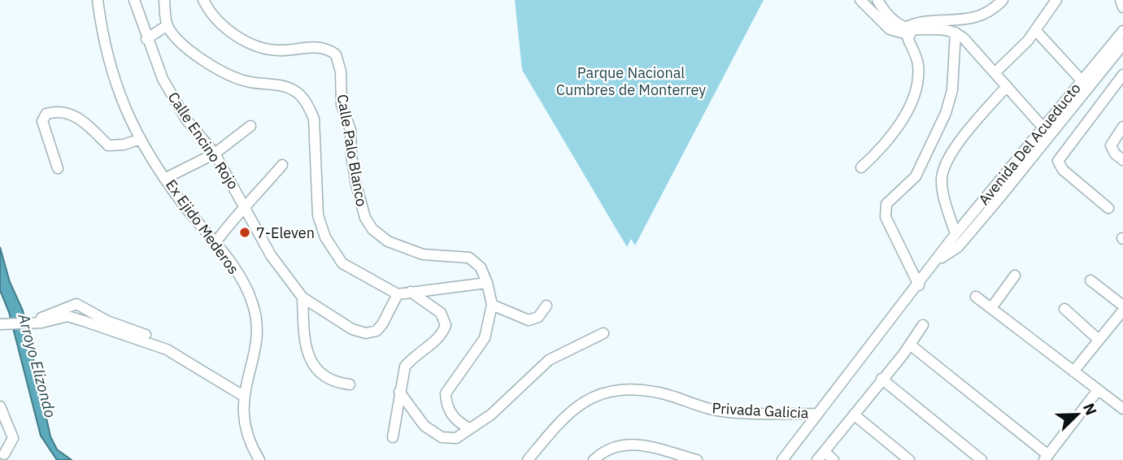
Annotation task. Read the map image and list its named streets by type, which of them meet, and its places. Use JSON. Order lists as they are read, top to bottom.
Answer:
{
  "streets": {
    "street": [
      "Calle Encino Rojo",
      "Avenida Del Acueducto",
      "Calle Palo Blanco",
      "Ex Ejido Mederos",
      "Privada Galicia"
    ]
  },
  "crossings": [
    ["Avenida Del Acueducto", "Privada Galicia"]
  ],
  "water": ["Arroyo Elizondo"],
  "parks": ["Parque Nacional Cumbres de Monterrey"],
  "places": ["7-Eleven"],
  "north": "top right"
}
